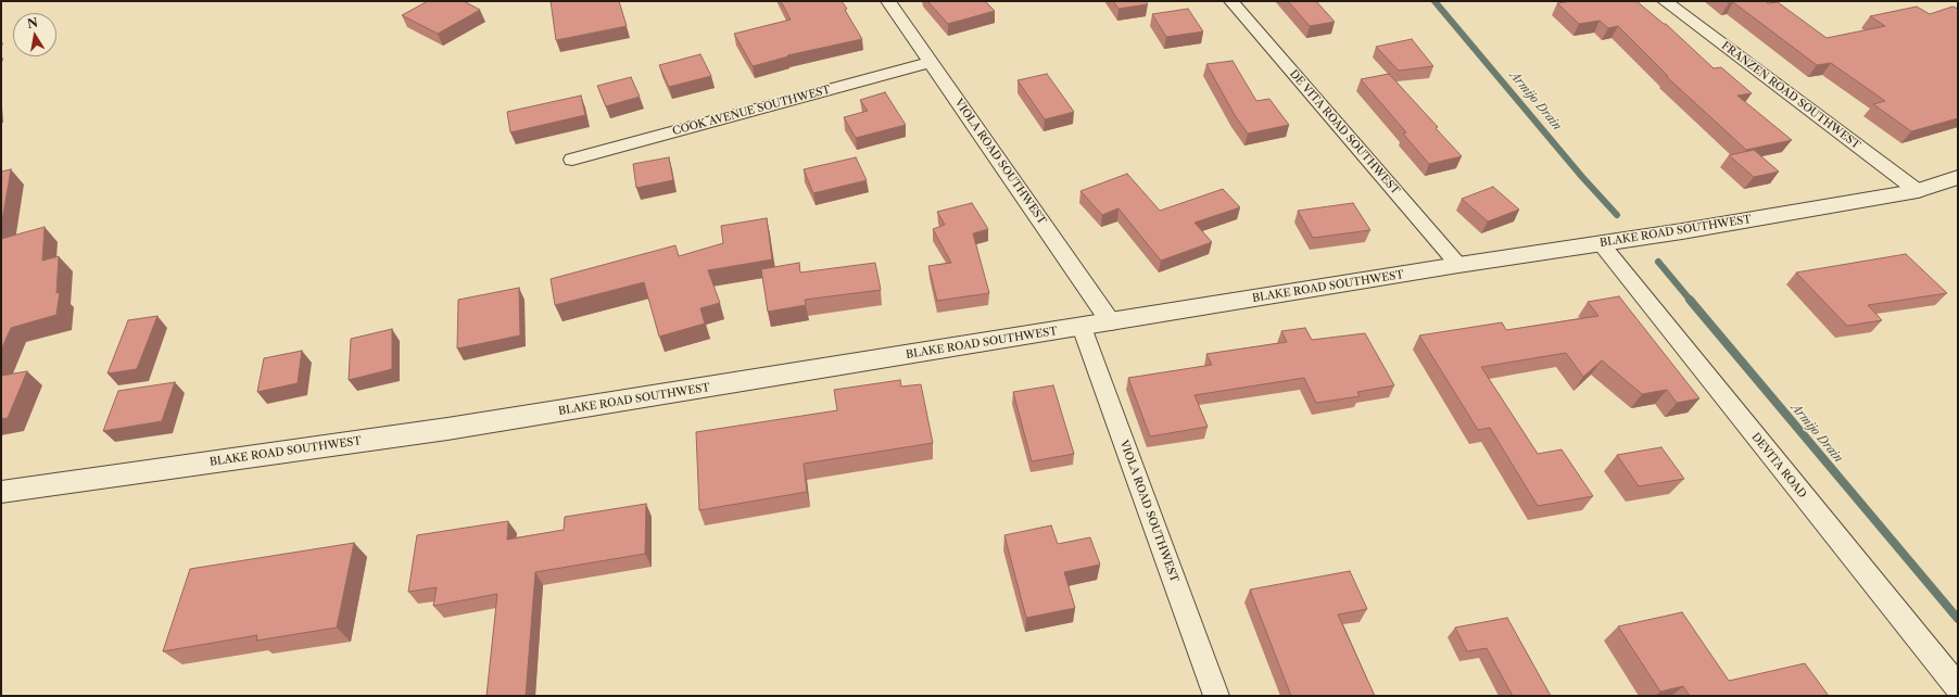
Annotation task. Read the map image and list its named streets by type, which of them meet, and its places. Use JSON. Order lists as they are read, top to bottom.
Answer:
{
  "streets": {
    "street": [
      "FRANZEN ROAD SOUTHWEST",
      "COOK AVENUE SOUTHWEST",
      "DE VITA ROAD SOUTHWEST",
      "VIOLA ROAD SOUTHWEST",
      "BLAKE ROAD SOUTHWEST",
      "DEVITA ROAD"
    ]
  },
  "crossings": [
    ["FRANZEN ROAD SOUTHWEST", "BLAKE ROAD SOUTHWEST"],
    ["COOK AVENUE SOUTHWEST", "VIOLA ROAD SOUTHWEST"],
    ["DE VITA ROAD SOUTHWEST", "BLAKE ROAD SOUTHWEST"],
    ["VIOLA ROAD SOUTHWEST", "BLAKE ROAD SOUTHWEST"],
    ["BLAKE ROAD SOUTHWEST", "DEVITA ROAD"]
  ],
  "water": ["Armijo Drain"],
  "north": "top"
}
